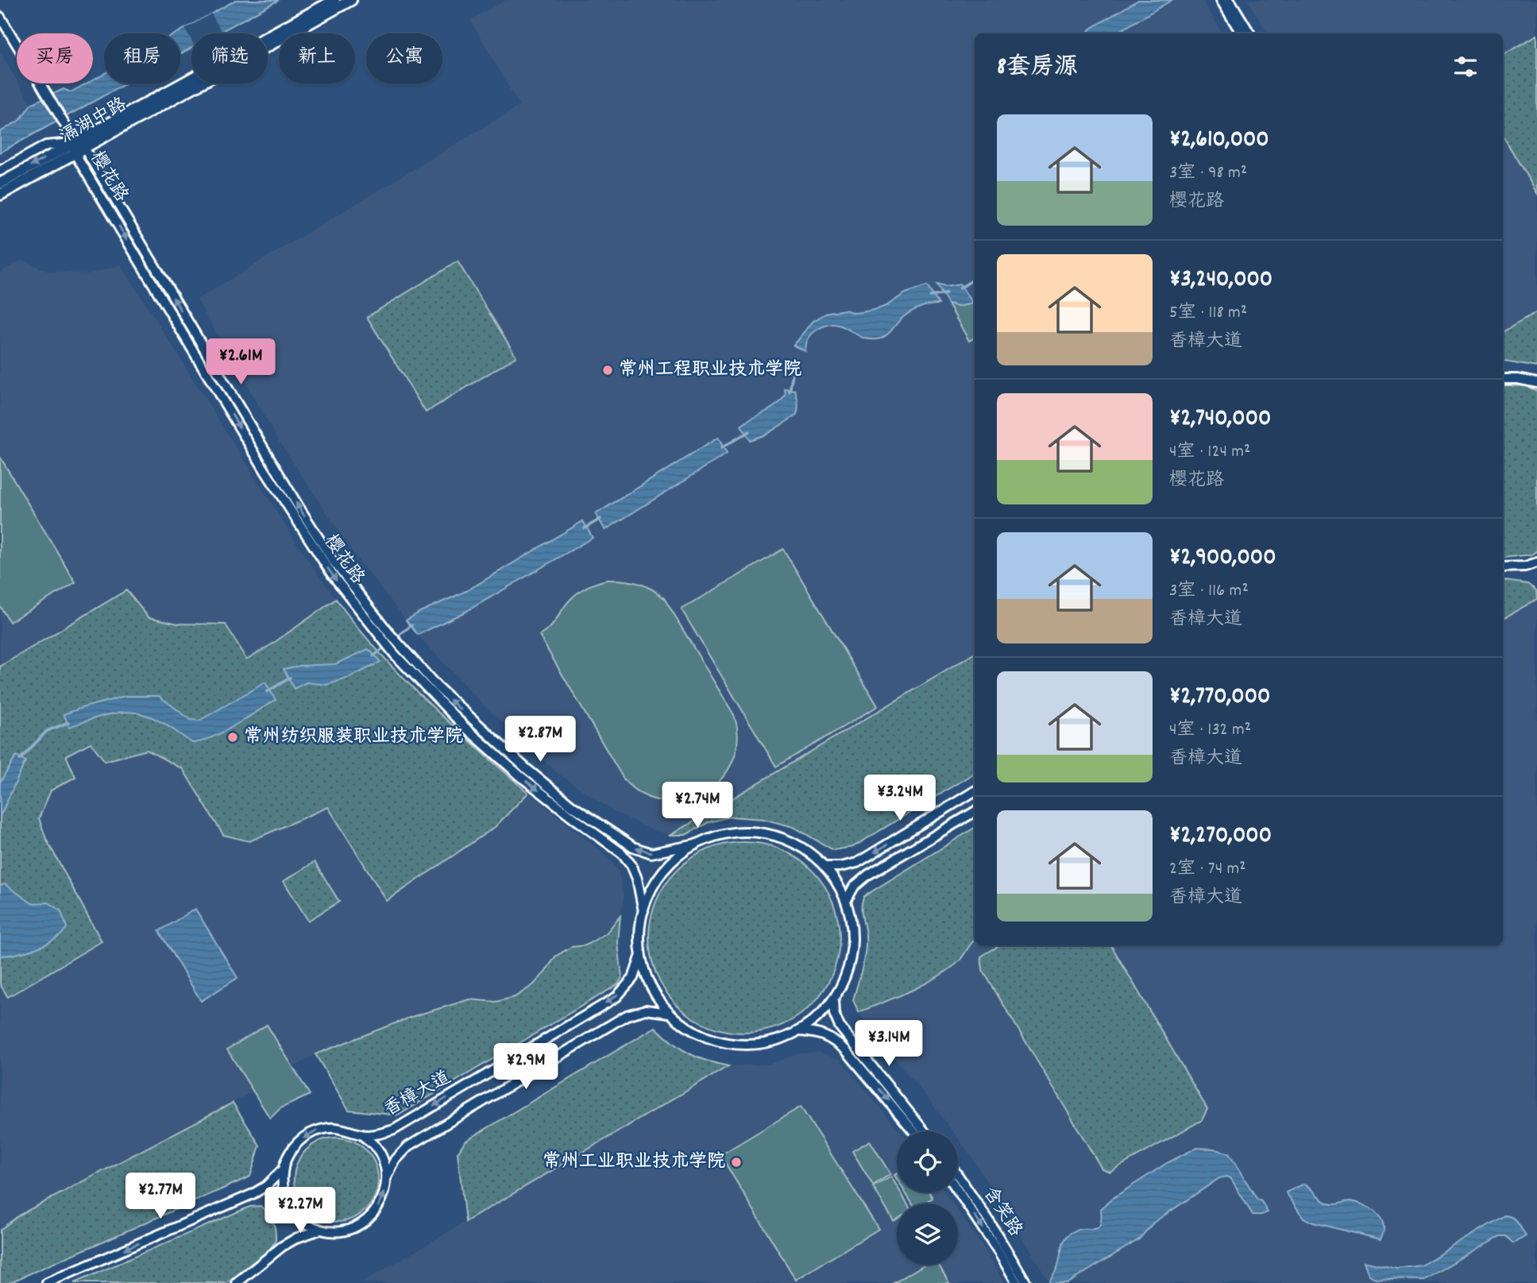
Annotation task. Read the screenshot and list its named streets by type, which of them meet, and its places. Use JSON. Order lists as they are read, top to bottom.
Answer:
{
  "streets": {
    "main road": ["滆湖中路"],
    "street": ["樱花路", "香樟大道", "含笑路"]
  },
  "crossings": [
    ["滆湖中路", "樱花路"]
  ],
  "places": ["常州工程职业技术学院", "常州纺织服装职业技术学院", "常州工业职业技术学院"],
  "page": {
    "chip": [
      "买房",
      "租房",
      "筛选",
      "新上",
      "公寓"
    ],
    "heading": "8套房源",
    "list": [
      {
        "name": "¥2,610,000",
        "note": "3室 · 98 m² · 樱花路"
      },
      {
        "name": "¥3,240,000",
        "note": "5室 · 118 m² · 香樟大道"
      },
      {
        "name": "¥2,740,000",
        "note": "4室 · 124 m² · 樱花路"
      },
      {
        "name": "¥2,900,000",
        "note": "3室 · 116 m² · 香樟大道"
      },
      {
        "name": "¥2,770,000",
        "note": "4室 · 132 m² · 香樟大道"
      },
      {
        "name": "¥2,270,000",
        "note": "2室 · 74 m² · 香樟大道"
      }
    ],
    "price": [
      "¥2.61M",
      "¥2.87M",
      "¥3.24M",
      "¥2.74M",
      "¥3.14M",
      "¥2.9M",
      "¥2.77M",
      "¥2.27M"
    ]
  }
}
